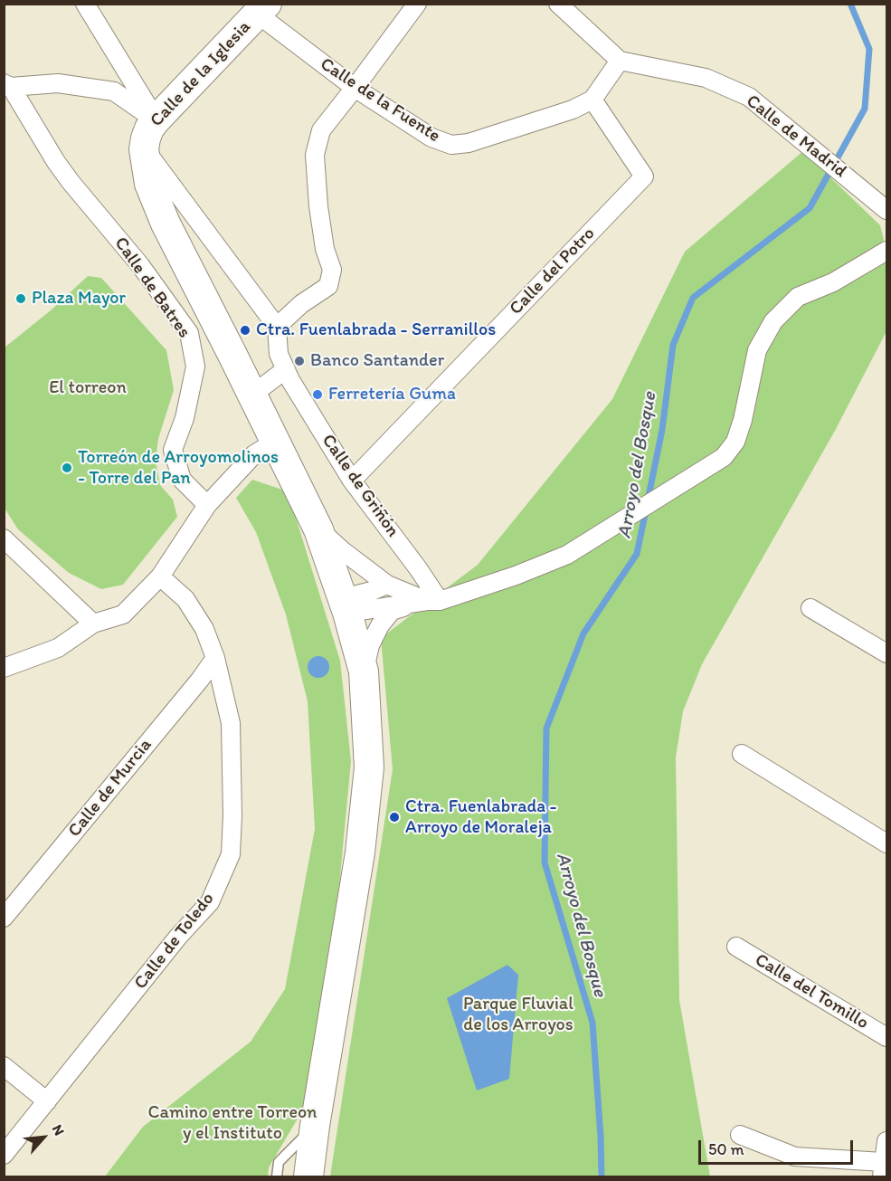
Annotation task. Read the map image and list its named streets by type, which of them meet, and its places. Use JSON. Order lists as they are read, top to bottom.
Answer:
{
  "streets": {
    "main road": ["Calle de la Iglesia"],
    "street": [
      "Calle de la Fuente",
      "Calle de Madrid",
      "Calle del Potro",
      "Calle de Batres",
      "Calle de Griñón",
      "Calle de Murcia",
      "Calle de Toledo",
      "Calle del Tomillo"
    ]
  },
  "crossings": [
    ["Calle de la Iglesia", "Calle de la Fuente"],
    ["Calle de la Iglesia", "Calle de Batres"],
    ["Calle de la Fuente", "Calle del Potro"],
    ["Calle del Potro", "Calle de Griñón"],
    ["Calle de Murcia", "Calle de Toledo"]
  ],
  "water": ["Arroyo del Bosque"],
  "parks": ["El torreon", "Parque Fluvial de los Arroyos", "Camino entre Torreon y el Instituto"],
  "places": [
    "Plaza Mayor",
    "Ctra. Fuenlabrada - Serranillos",
    "Banco Santander",
    "Ferretería Guma",
    "Torreón de Arroyomolinos - Torre del Pan",
    "Ctra. Fuenlabrada - Arroyo de Moraleja"
  ],
  "scale_bar": "50 m",
  "north": "top right"
}
